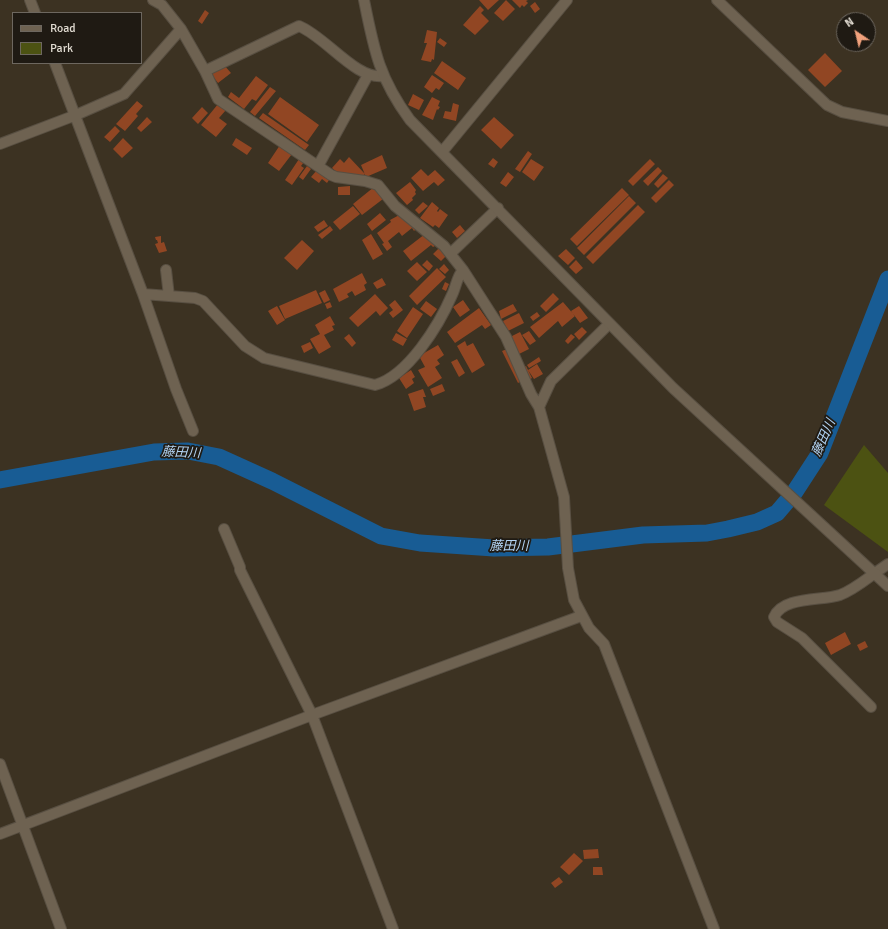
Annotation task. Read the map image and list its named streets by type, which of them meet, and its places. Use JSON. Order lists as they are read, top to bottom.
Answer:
{
  "water": ["藤田川"],
  "legend": ["Road", "Park"],
  "north": "top left"
}
